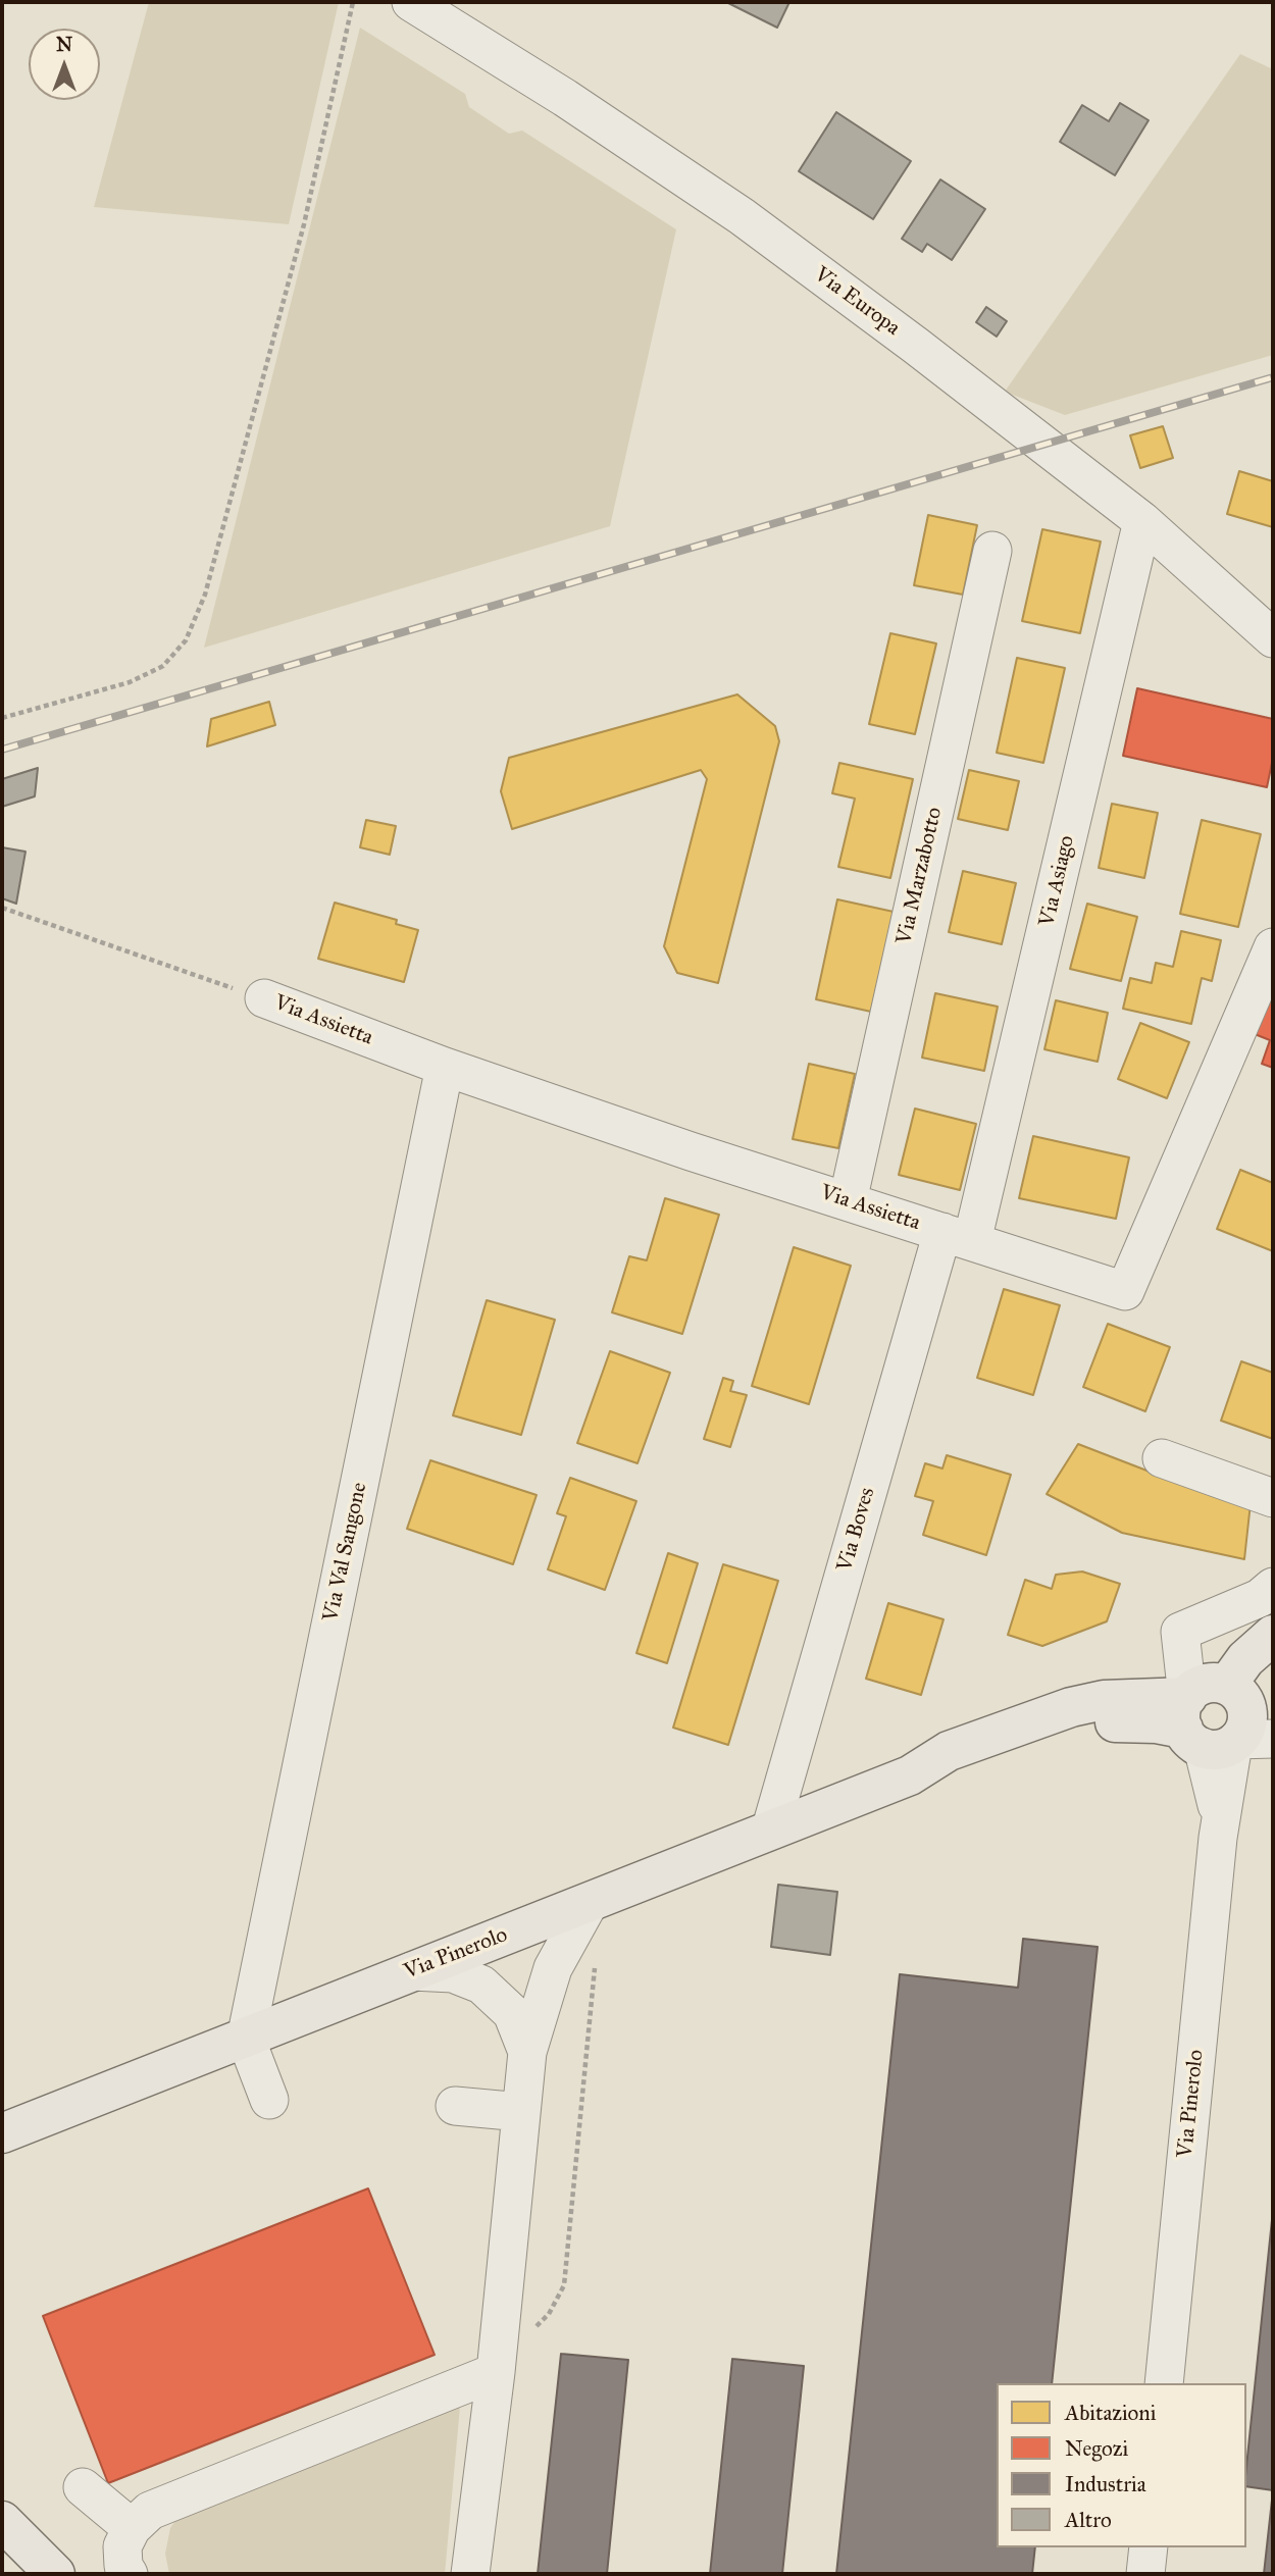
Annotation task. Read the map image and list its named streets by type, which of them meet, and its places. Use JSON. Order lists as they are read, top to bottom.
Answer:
{
  "streets": {
    "main road": ["Via Pinerolo"],
    "street": [
      "Via Europa",
      "Via Marzabotto",
      "Via Asiago",
      "Via Assietta",
      "Via Boves",
      "Via Val Sangone"
    ]
  },
  "crossings": [
    ["Via Europa", "Via Asiago"],
    ["Via Marzabotto", "Via Assietta"],
    ["Via Asiago", "Via Assietta"],
    ["Via Asiago", "Via Boves"],
    ["Via Assietta", "Via Boves"],
    ["Via Assietta", "Via Val Sangone"],
    ["Via Boves", "Via Pinerolo"],
    ["Via Val Sangone", "Via Pinerolo"]
  ],
  "legend": [
    "Abitazioni",
    "Negozi",
    "Industria",
    "Altro"
  ],
  "north": "top"
}
